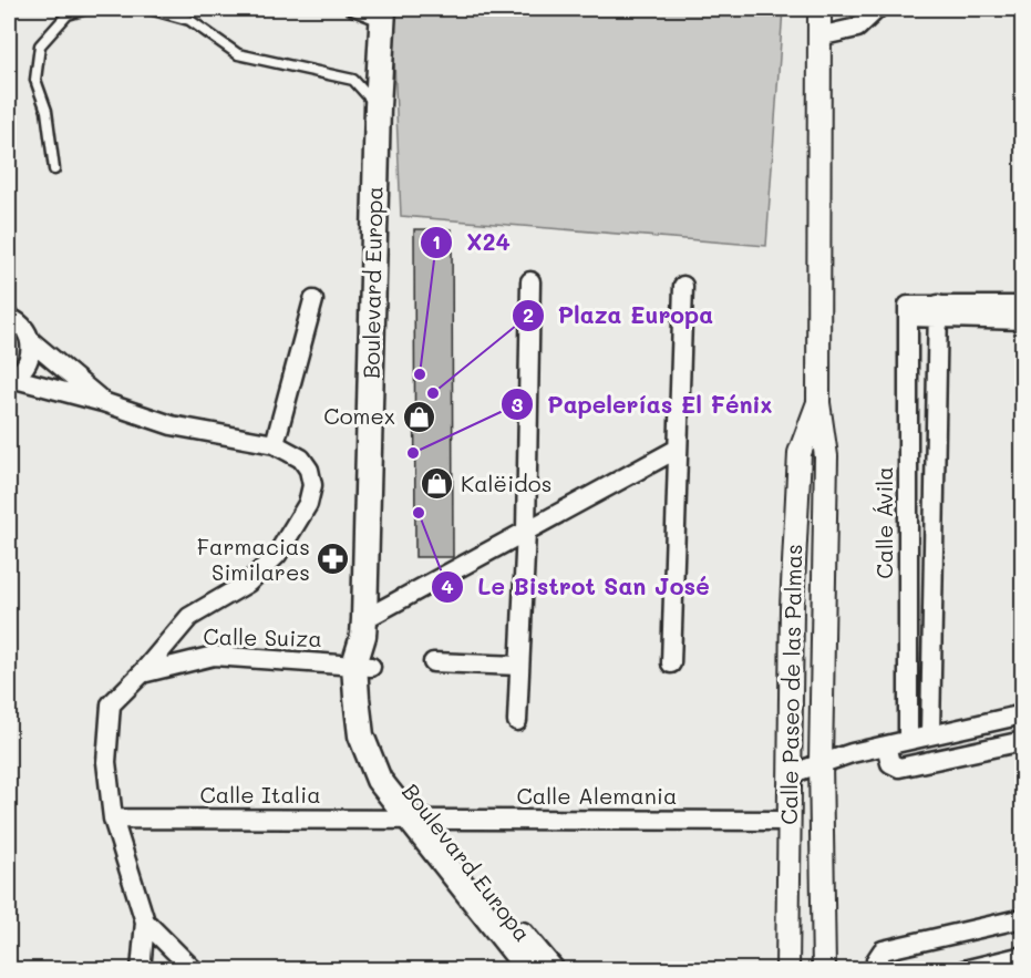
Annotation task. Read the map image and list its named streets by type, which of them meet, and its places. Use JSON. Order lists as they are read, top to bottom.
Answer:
{
  "streets": {
    "main road": ["Boulevard Europa"],
    "street": [
      "Calle Ávila",
      "Calle Suiza",
      "Calle Paseo de las Palmas",
      "Calle Italia",
      "Calle Alemania"
    ]
  },
  "crossings": [
    ["Boulevard Europa", "Calle Suiza"],
    ["Boulevard Europa", "Calle Italia"],
    ["Boulevard Europa", "Calle Alemania"],
    ["Calle Paseo de las Palmas", "Calle Alemania"],
    ["Calle Italia", "Calle Alemania"]
  ],
  "places": {
    "other": [
      "X24",
      "Plaza Europa",
      "Papelerías El Fénix",
      "Le Bistrot San José"
    ],
    "shop": ["Comex", "Kalëidos"],
    "pharmacy": ["Farmacias Similares"]
  }
}
